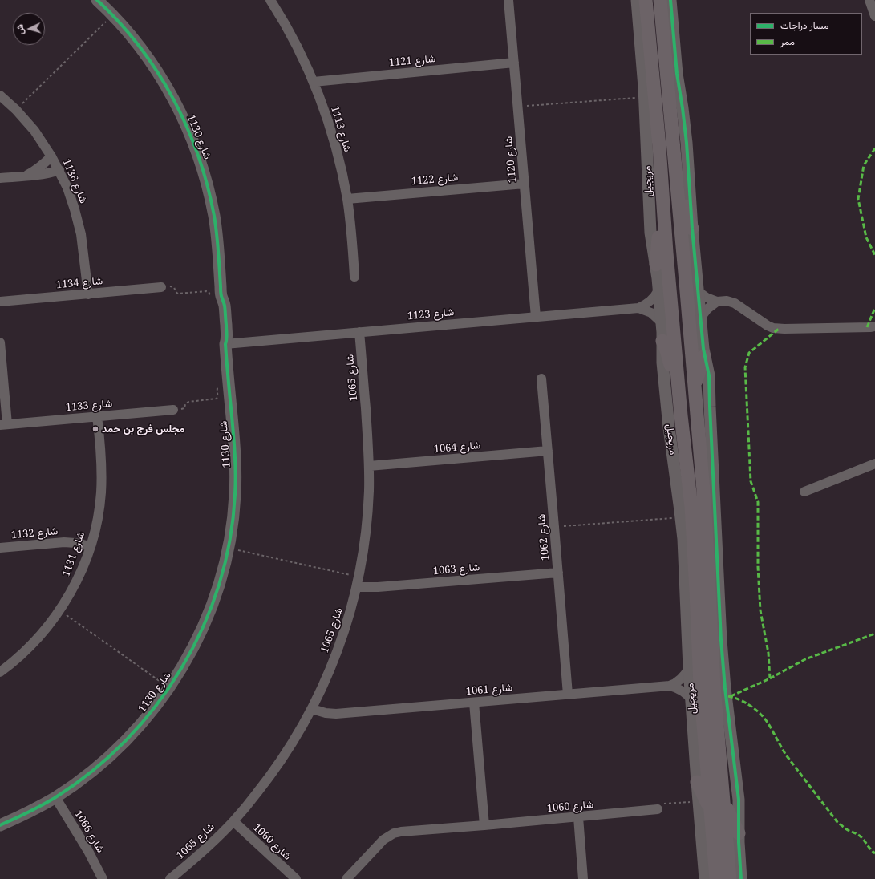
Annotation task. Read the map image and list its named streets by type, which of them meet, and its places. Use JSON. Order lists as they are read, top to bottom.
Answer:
{
  "streets": {
    "main road": ["مريجيل"],
    "street": [
      "شارع 1121",
      "شارع 1113",
      "شارع 1130",
      "شارع 1120",
      "شارع 1122",
      "شارع 1136",
      "شارع 1134",
      "شارع 1123",
      "شارع 1065",
      "شارع 1133",
      "شارع 1064",
      "شارع 1132",
      "شارع 1062",
      "شارع 1131",
      "شارع 1063",
      "شارع 1061",
      "شارع 1060",
      "شارع 1066"
    ]
  },
  "crossings": [
    ["شارع 1121", "شارع 1113"],
    ["شارع 1121", "شارع 1120"],
    ["شارع 1113", "شارع 1122"],
    ["شارع 1130", "شارع 1123"],
    ["شارع 1130", "شارع 1066"],
    ["شارع 1120", "شارع 1122"],
    ["شارع 1120", "شارع 1123"],
    ["شارع 1136", "شارع 1134"],
    ["مريجيل", "شارع 1123"],
    ["مريجيل", "شارع 1061"],
    ["شارع 1123", "شارع 1065"],
    ["شارع 1065", "شارع 1064"],
    ["شارع 1065", "شارع 1063"],
    ["شارع 1065", "شارع 1061"],
    ["شارع 1065", "شارع 1060"],
    ["شارع 1133", "شارع 1131"],
    ["شارع 1064", "شارع 1062"],
    ["شارع 1132", "شارع 1131"],
    ["شارع 1062", "شارع 1063"],
    ["شارع 1062", "شارع 1061"]
  ],
  "places": ["مجلس فرج بن حمد"],
  "legend": ["مسار دراجات", "ممر"],
  "north": "left"
}
